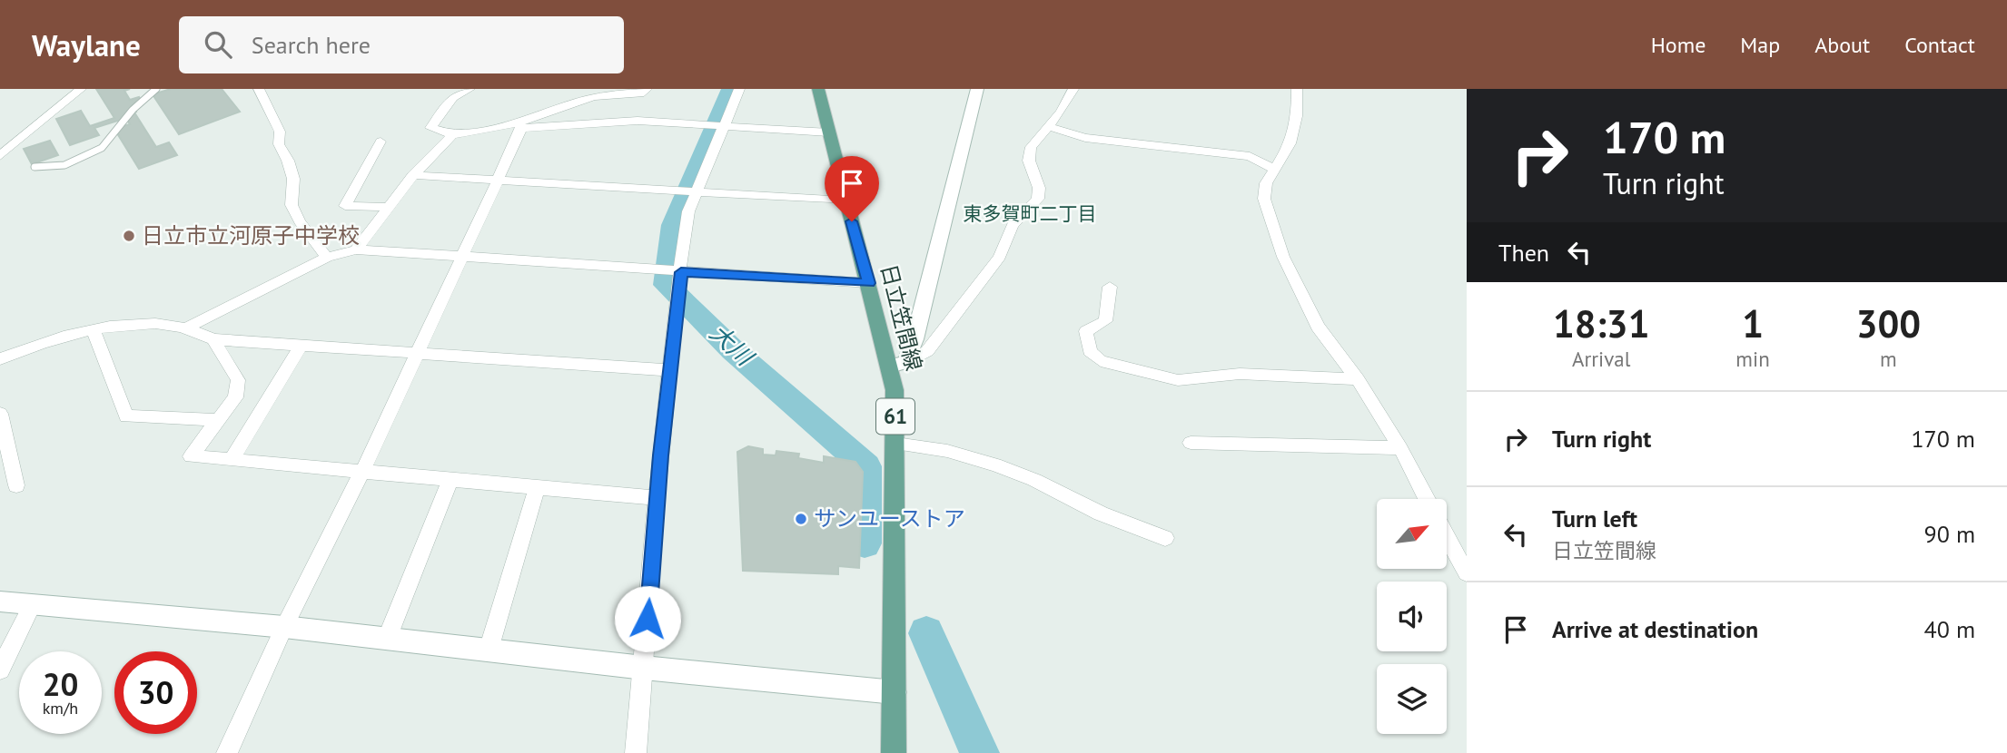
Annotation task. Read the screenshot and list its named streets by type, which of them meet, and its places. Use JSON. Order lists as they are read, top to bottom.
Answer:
{
  "streets": {
    "main road": ["日立笠間線", "61"]
  },
  "districts": ["東多賀町二丁目"],
  "water": ["大川"],
  "places": ["日立市立河原子中学校", "サンユーストア"],
  "north": "top right",
  "page": {
    "header": "Waylane",
    "search": "Search here",
    "nav": [
      "Home",
      "Map",
      "About",
      "Contact"
    ],
    "turn": ["170 m", "Turn right"],
    "then": "Then",
    "eta": [
      "18:31",
      "Arrival",
      "1",
      "min",
      "300",
      "m"
    ],
    "list": [
      {
        "name": "Turn right",
        "value": "170 m"
      },
      {
        "name": "Turn left",
        "note": "日立笠間線",
        "value": "90 m"
      },
      {
        "name": "Arrive at destination",
        "value": "40 m"
      }
    ],
    "speed": "20 km/h",
    "limit": "30"
  }
}
